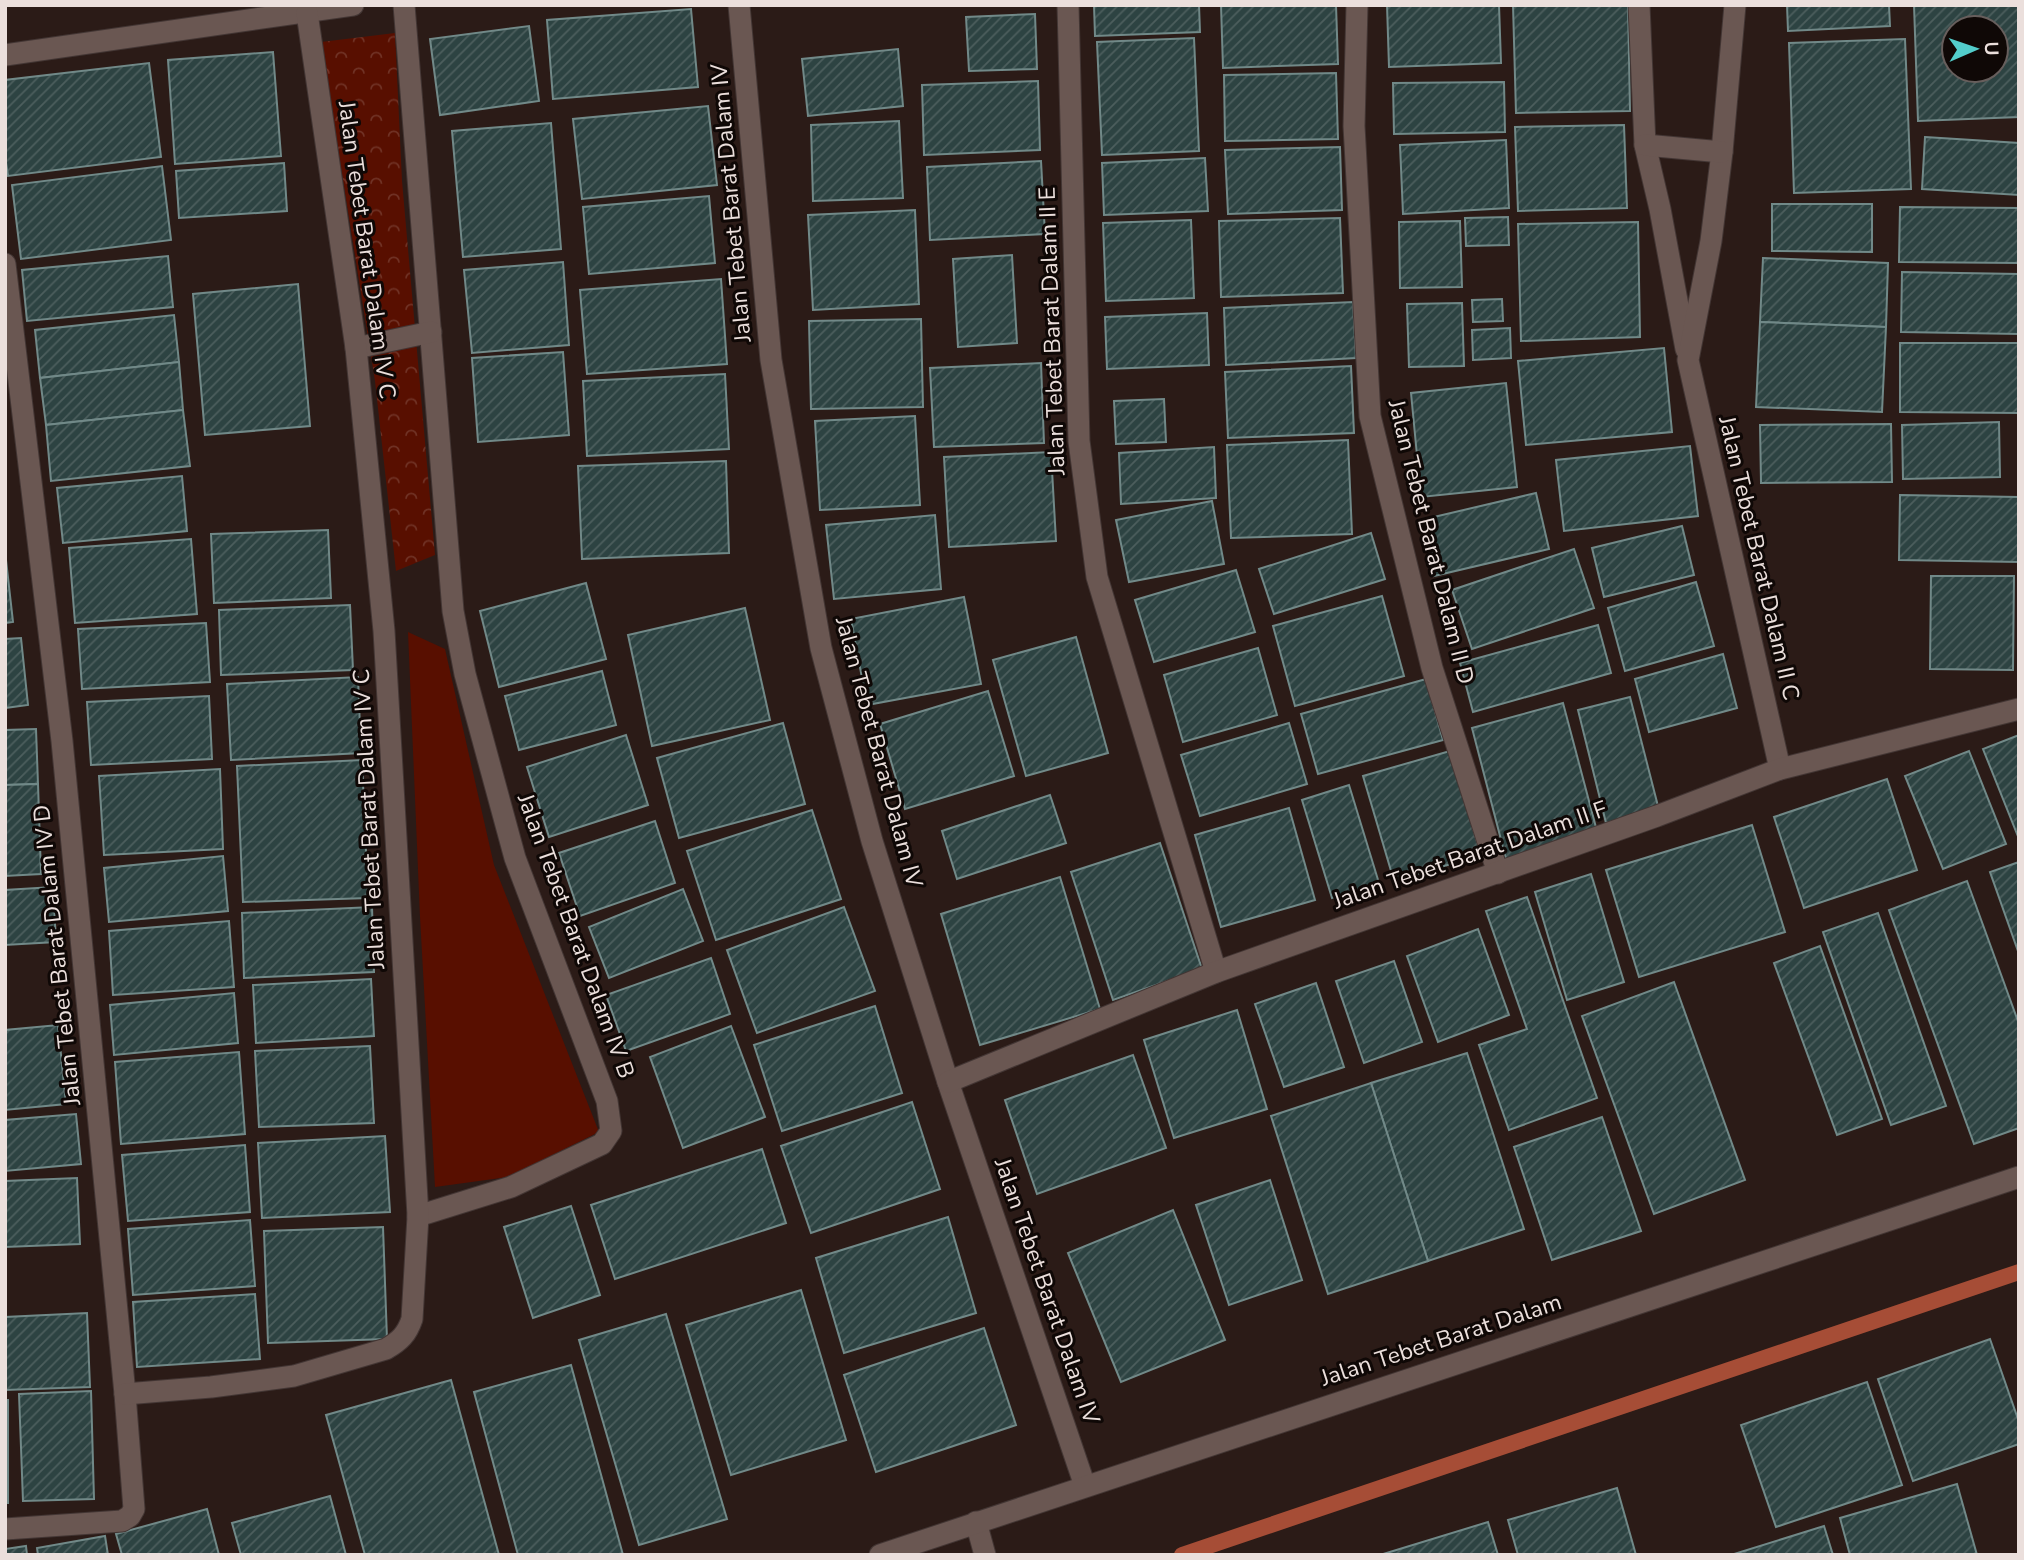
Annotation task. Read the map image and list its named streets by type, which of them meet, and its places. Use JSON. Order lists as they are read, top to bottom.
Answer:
{
  "streets": {
    "street": [
      "Jalan Tebet Barat Dalam IV",
      "Jalan Tebet Barat Dalam IV C",
      "Jalan Tebet Barat Dalam II E",
      "Jalan Tebet Barat Dalam II D",
      "Jalan Tebet Barat Dalam II C",
      "Jalan Tebet Barat Dalam II F",
      "Jalan Tebet Barat Dalam IV B",
      "Jalan Tebet Barat Dalam IV D",
      "Jalan Tebet Barat Dalam"
    ]
  },
  "crossings": [
    ["Jalan Tebet Barat Dalam IV", "Jalan Tebet Barat Dalam II F"],
    ["Jalan Tebet Barat Dalam IV", "Jalan Tebet Barat Dalam"],
    ["Jalan Tebet Barat Dalam IV C", "Jalan Tebet Barat Dalam IV B"],
    ["Jalan Tebet Barat Dalam IV C", "Jalan Tebet Barat Dalam IV D"],
    ["Jalan Tebet Barat Dalam II E", "Jalan Tebet Barat Dalam II F"],
    ["Jalan Tebet Barat Dalam II D", "Jalan Tebet Barat Dalam II F"],
    ["Jalan Tebet Barat Dalam II C", "Jalan Tebet Barat Dalam II F"]
  ],
  "north": "right"
}
